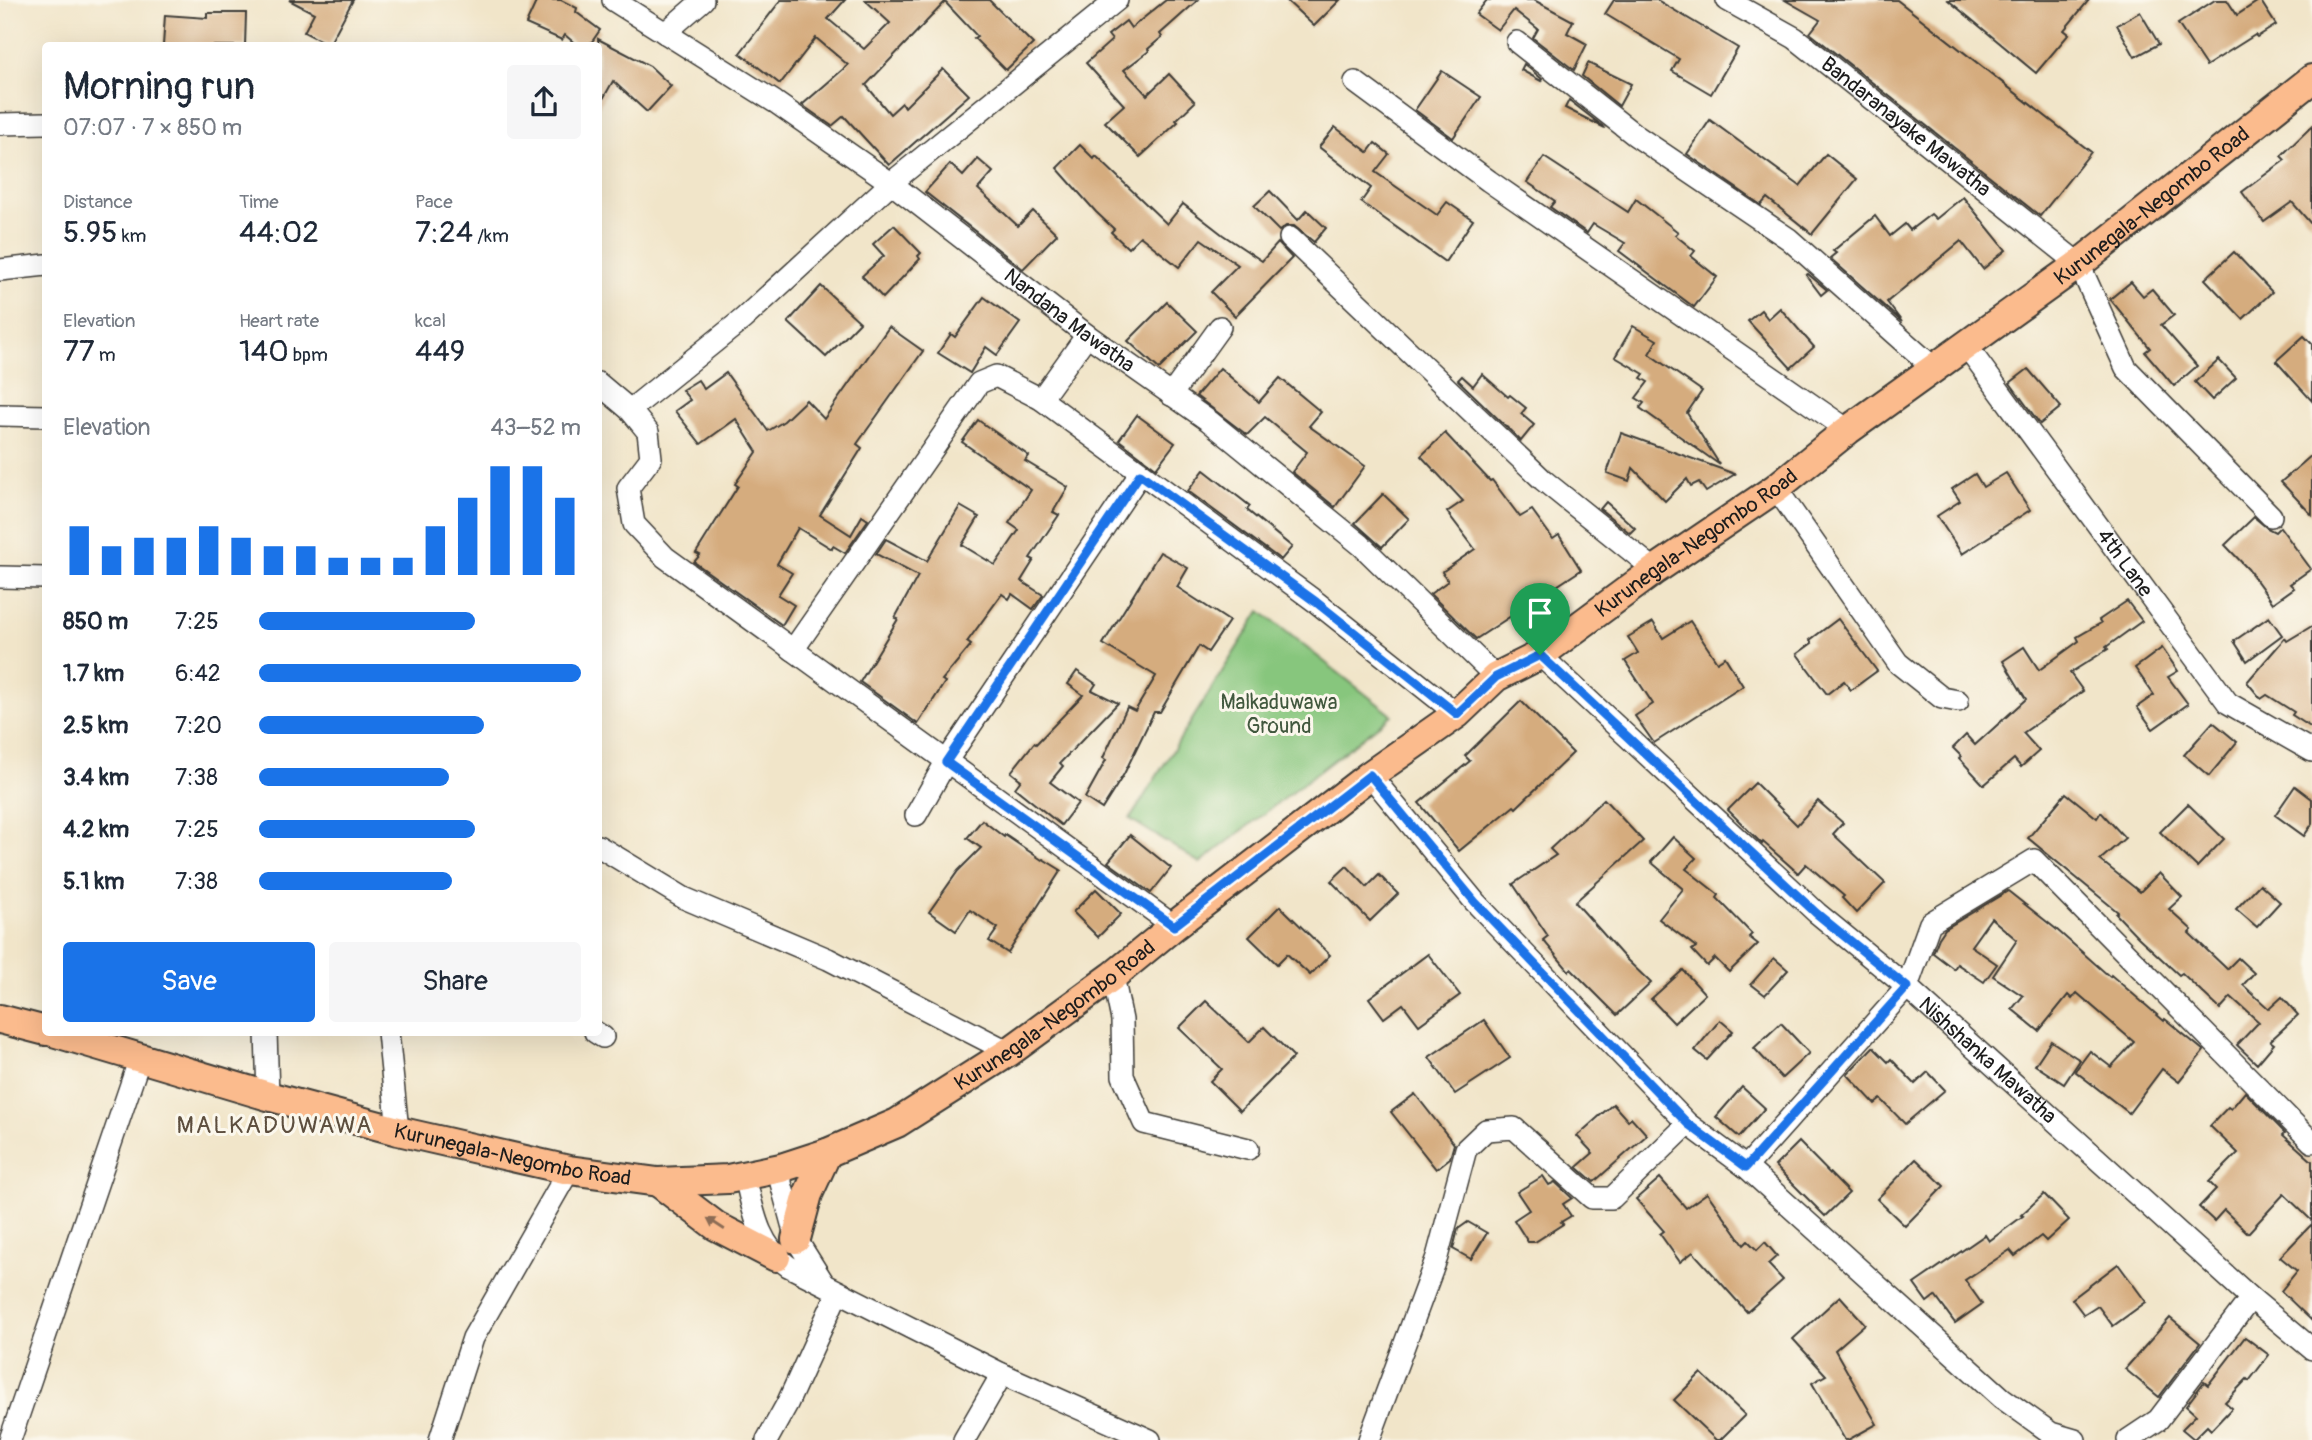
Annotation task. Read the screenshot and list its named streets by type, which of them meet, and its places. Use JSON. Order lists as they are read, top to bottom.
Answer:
{
  "streets": {
    "main road": ["Kurunegala-Negombo Road"],
    "street": [
      "Bandaranayake Mawatha",
      "Nandana Mawatha",
      "4th Lane",
      "Nishshanka Mawatha"
    ]
  },
  "crossings": [
    ["Bandaranayake Mawatha", "Kurunegala-Negombo Road"],
    ["Kurunegala-Negombo Road", "Nandana Mawatha"],
    ["Kurunegala-Negombo Road", "4th Lane"],
    ["Kurunegala-Negombo Road", "Nishshanka Mawatha"]
  ],
  "districts": ["MALKADUWAWA"],
  "parks": ["Malkaduwawa Ground"],
  "page": {
    "heading": ["Morning run", "07:07 · 7 × 850 m"],
    "stats": [
      ["Distance", "5.95 km"],
      ["Time", "44:02"],
      ["Pace", "7:24 /km"],
      ["Elevation", "77 m"],
      ["Heart rate", "140 bpm"],
      ["kcal", "449"]
    ],
    "chart": ["Elevation", "43–52 m"],
    "list": [
      {
        "name": "850 m",
        "note": "7:25"
      },
      {
        "name": "1.7 km",
        "note": "6:42"
      },
      {
        "name": "2.5 km",
        "note": "7:20"
      },
      {
        "name": "3.4 km",
        "note": "7:38"
      },
      {
        "name": "4.2 km",
        "note": "7:25"
      },
      {
        "name": "5.1 km",
        "note": "7:38"
      }
    ],
    "buttons": ["Save", "Share"]
  }
}
